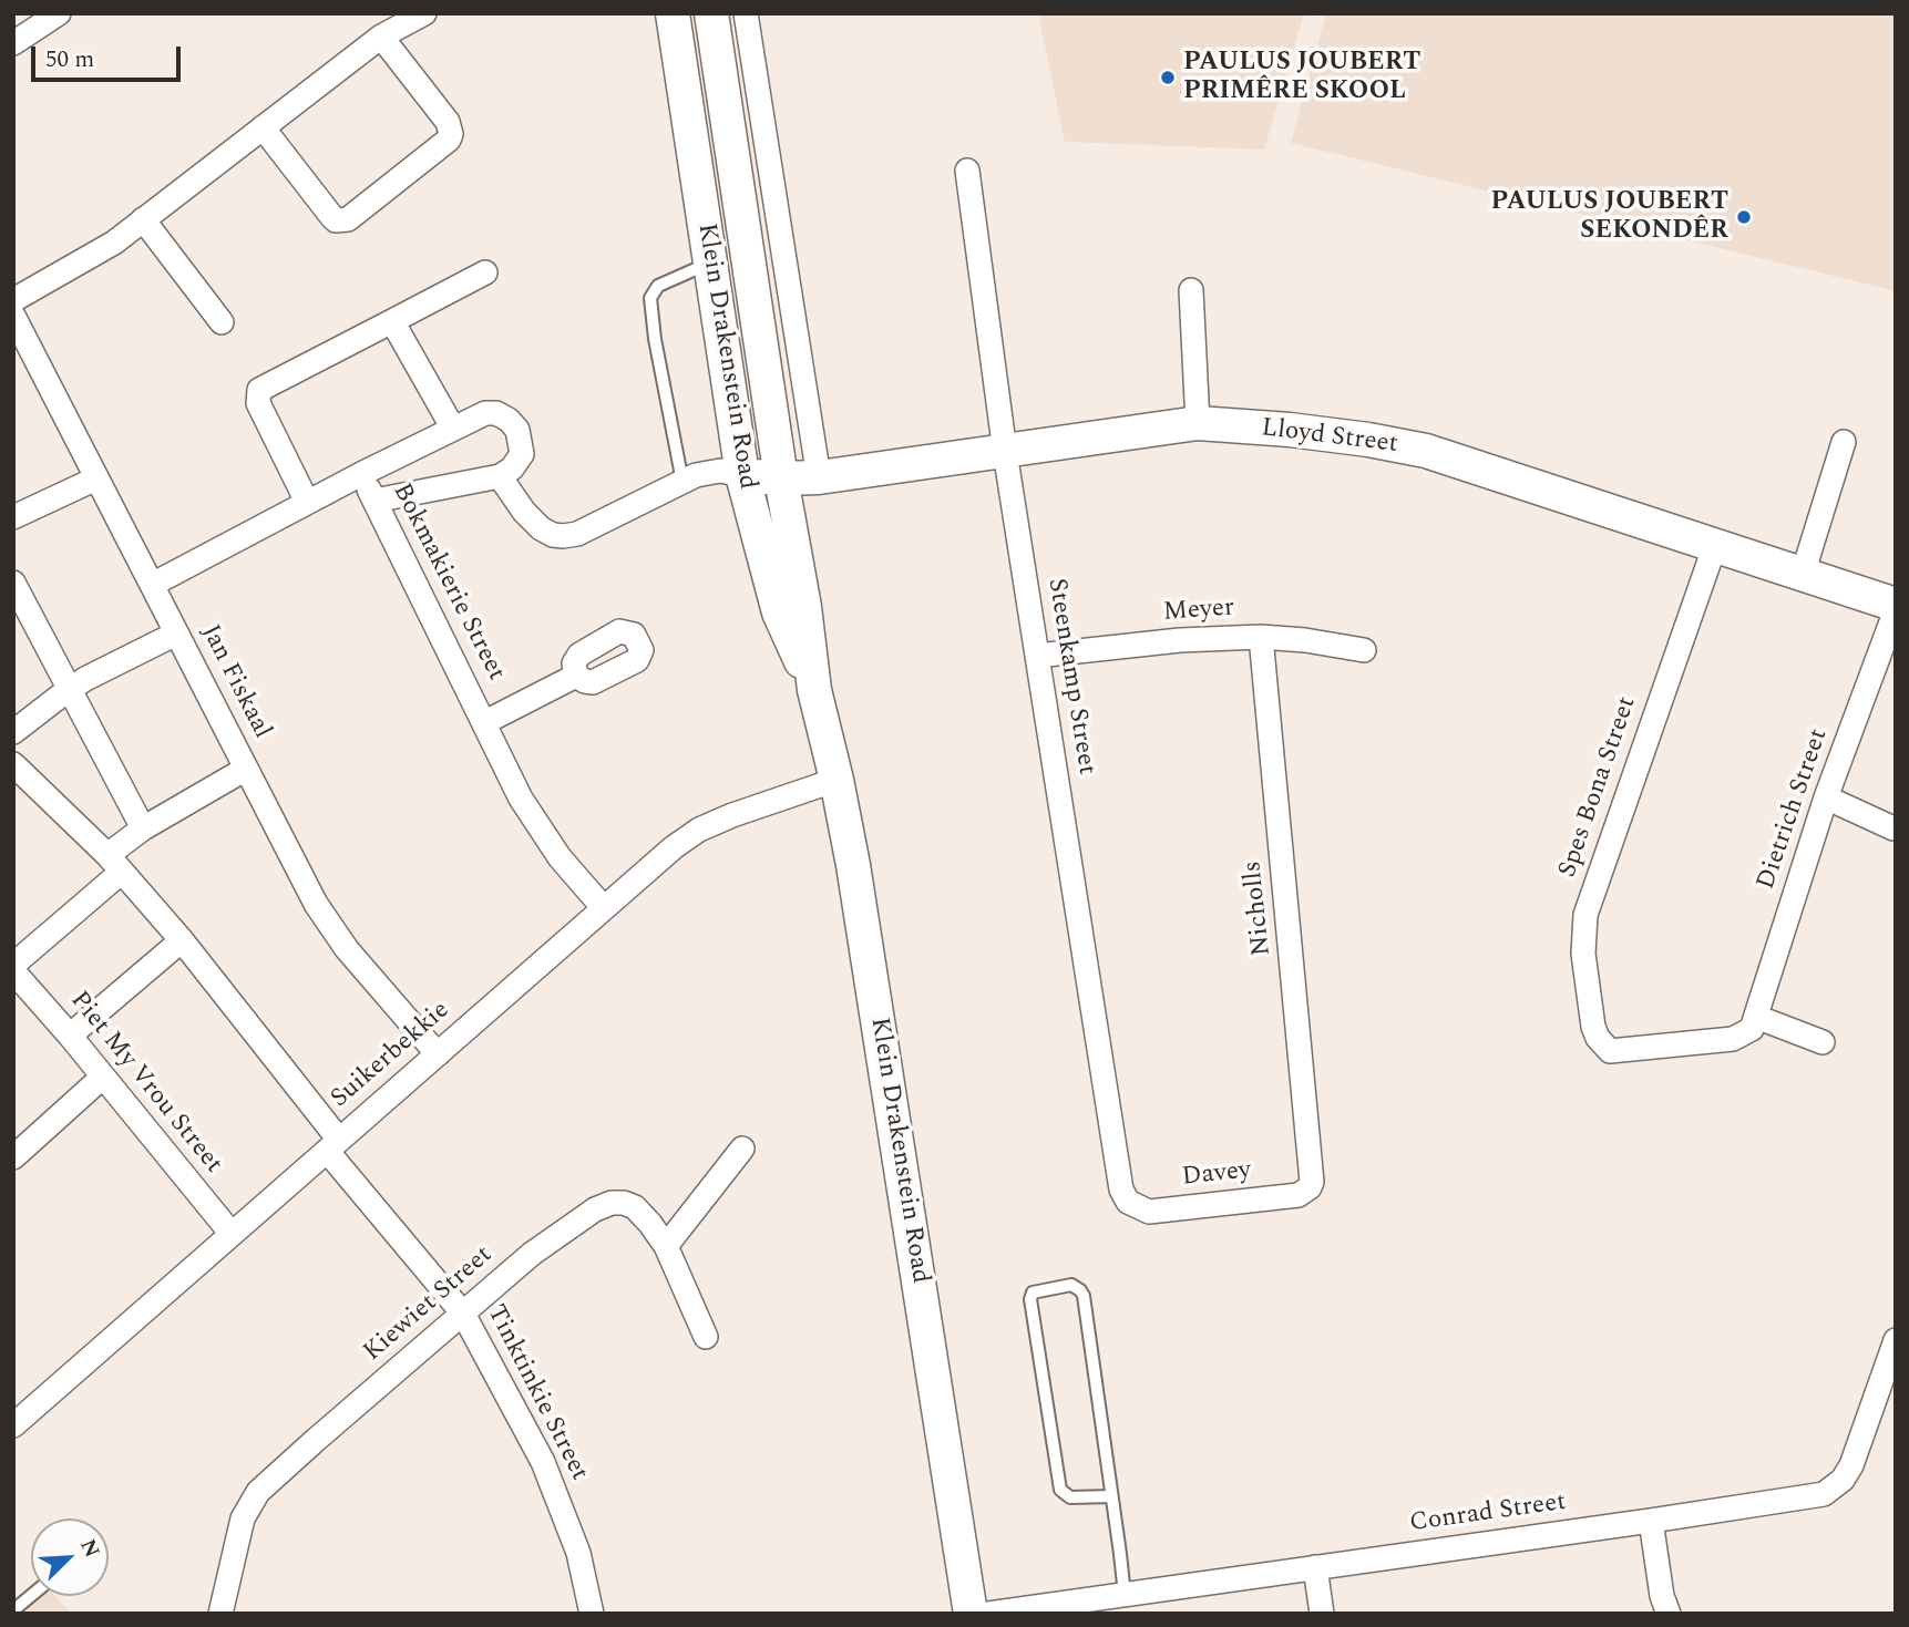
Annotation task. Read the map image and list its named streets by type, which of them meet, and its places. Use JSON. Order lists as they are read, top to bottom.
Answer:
{
  "streets": {
    "main road": ["Klein Drakenstein Road", "Lloyd Street"],
    "street": [
      "Bokmakierie Street",
      "Meyer",
      "Steenkamp Street",
      "Jan Fiskaal",
      "Spes Bona Street",
      "Dietrich Street",
      "Nicholls",
      "Suikerbekkie",
      "Piet My Vrou Street",
      "Davey",
      "Kiewiet Street",
      "Tinktinkie Street",
      "Conrad Street"
    ]
  },
  "crossings": [
    ["Klein Drakenstein Road", "Lloyd Street"],
    ["Klein Drakenstein Road", "Suikerbekkie"],
    ["Lloyd Street", "Steenkamp Street"],
    ["Lloyd Street", "Spes Bona Street"],
    ["Lloyd Street", "Dietrich Street"],
    ["Bokmakierie Street", "Jan Fiskaal"],
    ["Bokmakierie Street", "Suikerbekkie"],
    ["Meyer", "Steenkamp Street"],
    ["Meyer", "Nicholls"],
    ["Steenkamp Street", "Davey"],
    ["Jan Fiskaal", "Suikerbekkie"],
    ["Spes Bona Street", "Dietrich Street"],
    ["Nicholls", "Davey"],
    ["Suikerbekkie", "Piet My Vrou Street"],
    ["Suikerbekkie", "Tinktinkie Street"],
    ["Kiewiet Street", "Tinktinkie Street"]
  ],
  "places": ["PAULUS JOUBERT PRIMÊRE SKOOL", "PAULUS JOUBERT SEKONDÊR"],
  "scale_bar": "50 m",
  "north": "top right"
}
